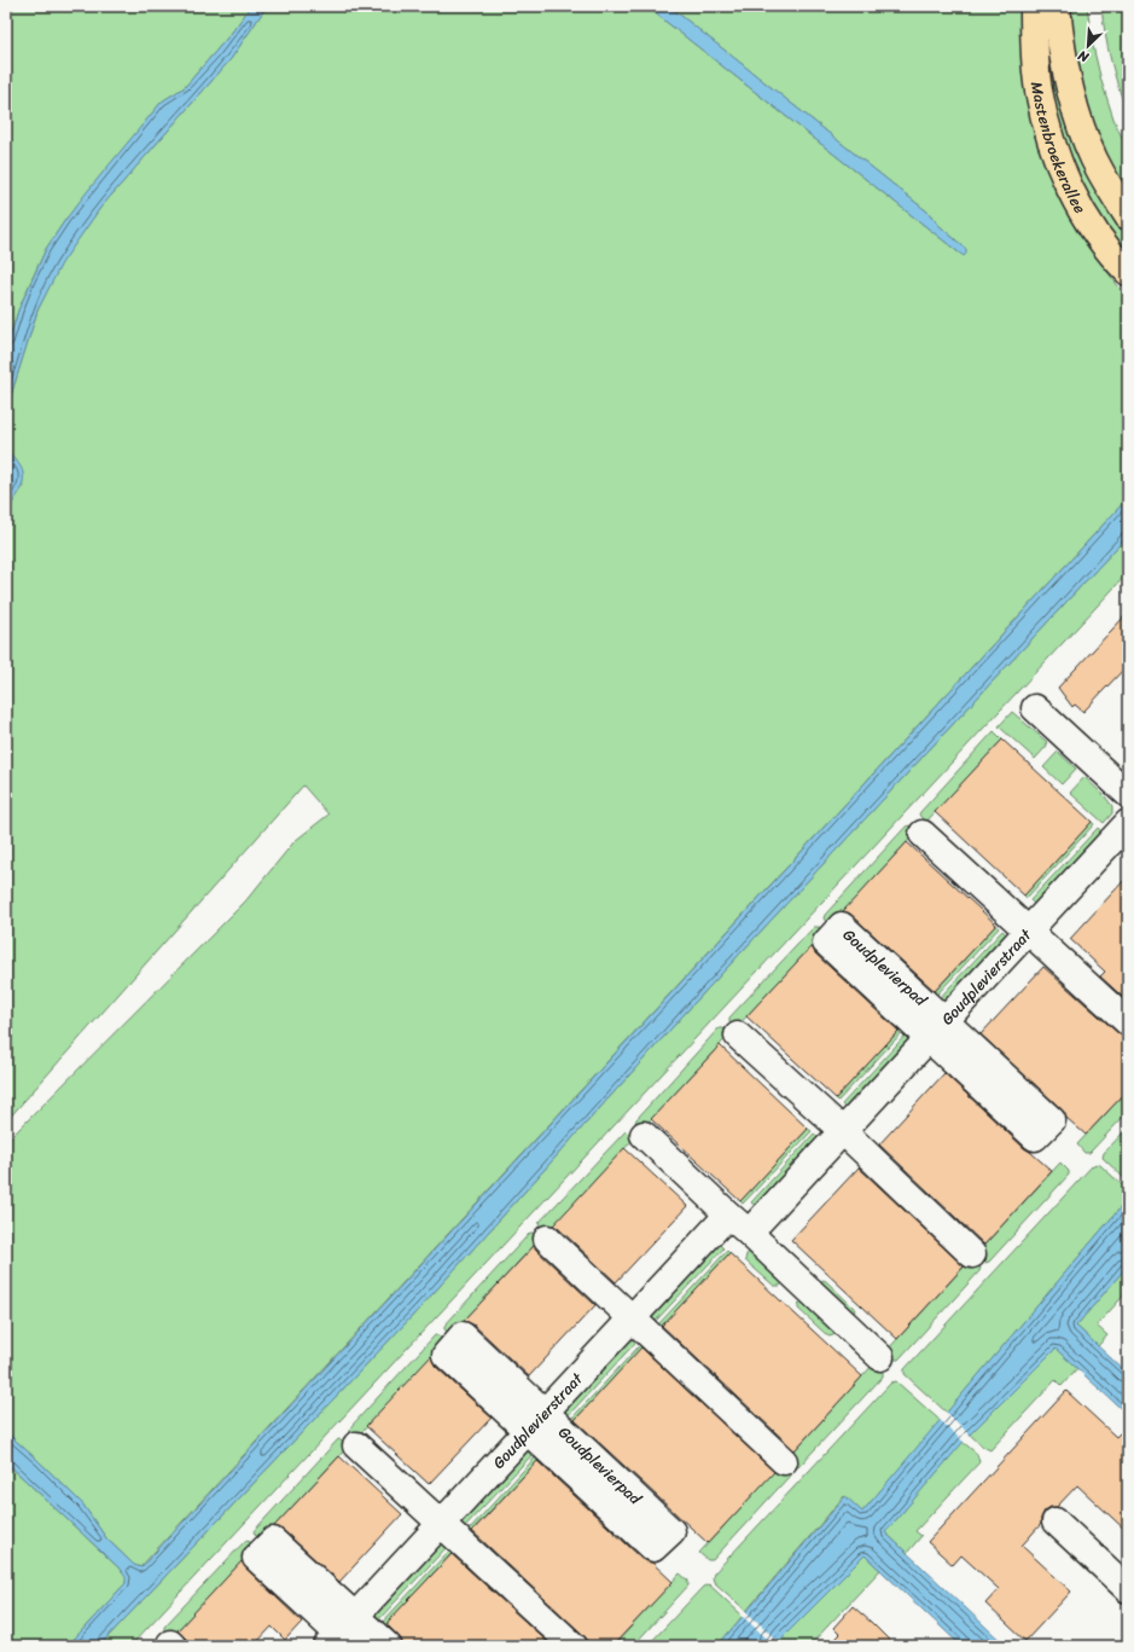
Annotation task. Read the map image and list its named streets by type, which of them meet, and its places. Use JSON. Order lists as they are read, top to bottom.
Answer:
{
  "streets": {
    "main road": ["Mastenbroekerallee"],
    "street": ["Goudplevierpad", "Goudplevierstraat"]
  },
  "crossings": [
    ["Goudplevierpad", "Goudplevierstraat"]
  ],
  "north": "bottom left"
}
